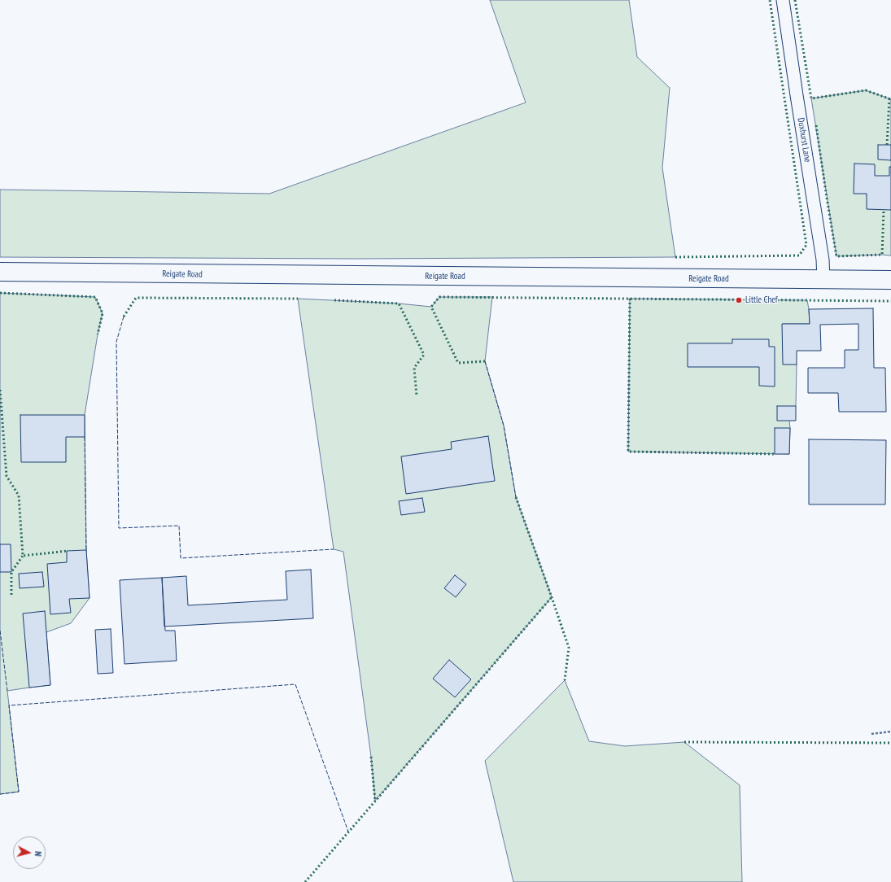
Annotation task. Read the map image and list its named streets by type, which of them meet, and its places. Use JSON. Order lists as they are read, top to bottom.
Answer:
{
  "streets": {
    "main road": ["Reigate Road"],
    "lane": ["Duxhurst Lane"]
  },
  "crossings": [
    ["Duxhurst Lane", "Reigate Road"]
  ],
  "places": ["Little Chef"],
  "north": "right"
}
